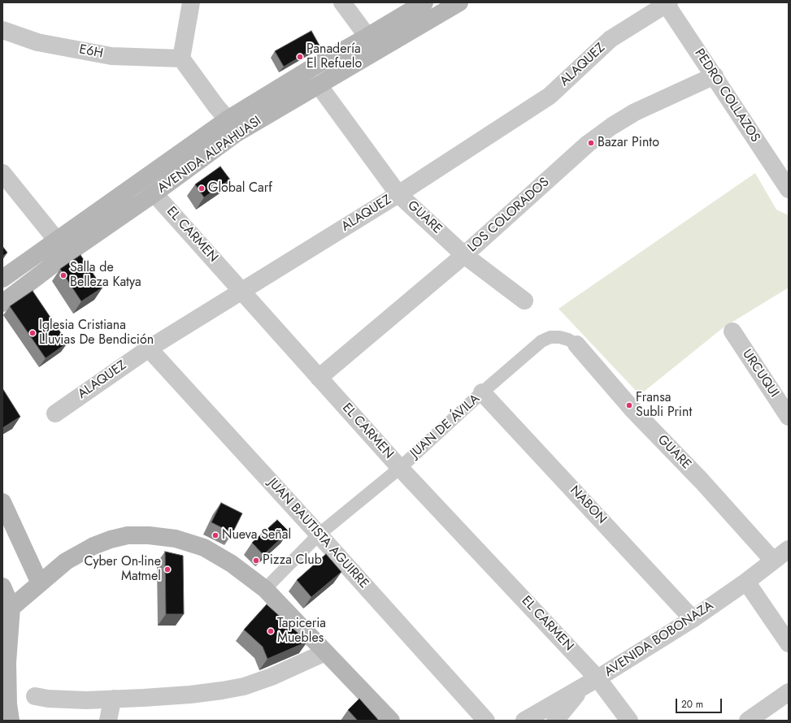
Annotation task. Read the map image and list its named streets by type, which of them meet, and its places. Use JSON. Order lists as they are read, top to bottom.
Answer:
{
  "streets": {
    "main road": ["AVENIDA ALPAHUASI"],
    "street": [
      "E6H",
      "ALAQUEZ",
      "PEDRO COLLAZOS",
      "LOS COLORADOS",
      "GUARE",
      "EL CARMEN",
      "URCUQUI",
      "JUAN DE ÁVILA",
      "NABON",
      "JUAN BAUTISTA AGUIRRE",
      "AVENIDA BOBONAZA"
    ]
  },
  "crossings": [
    ["ALAQUEZ", "PEDRO COLLAZOS"],
    ["ALAQUEZ", "GUARE"],
    ["ALAQUEZ", "EL CARMEN"],
    ["ALAQUEZ", "JUAN BAUTISTA AGUIRRE"],
    ["PEDRO COLLAZOS", "LOS COLORADOS"],
    ["AVENIDA ALPAHUASI", "GUARE"],
    ["AVENIDA ALPAHUASI", "EL CARMEN"],
    ["LOS COLORADOS", "GUARE"],
    ["LOS COLORADOS", "EL CARMEN"],
    ["GUARE", "JUAN DE ÁVILA"],
    ["GUARE", "AVENIDA BOBONAZA"],
    ["EL CARMEN", "JUAN DE ÁVILA"],
    ["EL CARMEN", "AVENIDA BOBONAZA"],
    ["JUAN DE ÁVILA", "NABON"],
    ["JUAN DE ÁVILA", "JUAN BAUTISTA AGUIRRE"],
    ["NABON", "AVENIDA BOBONAZA"]
  ],
  "places": [
    "Panadería El Refuelo",
    "Bazar Pinto",
    "Global Carf",
    "Salla de Belleza Katya",
    "Iglesia Cristiana Lluvias De Bendición",
    "Fransa Subli Print",
    "Nueva Señal",
    "Pizza Club",
    "Cyber On-line Matmel",
    "Tapiceria Muebles"
  ],
  "scale_bar": "20 m"
}
